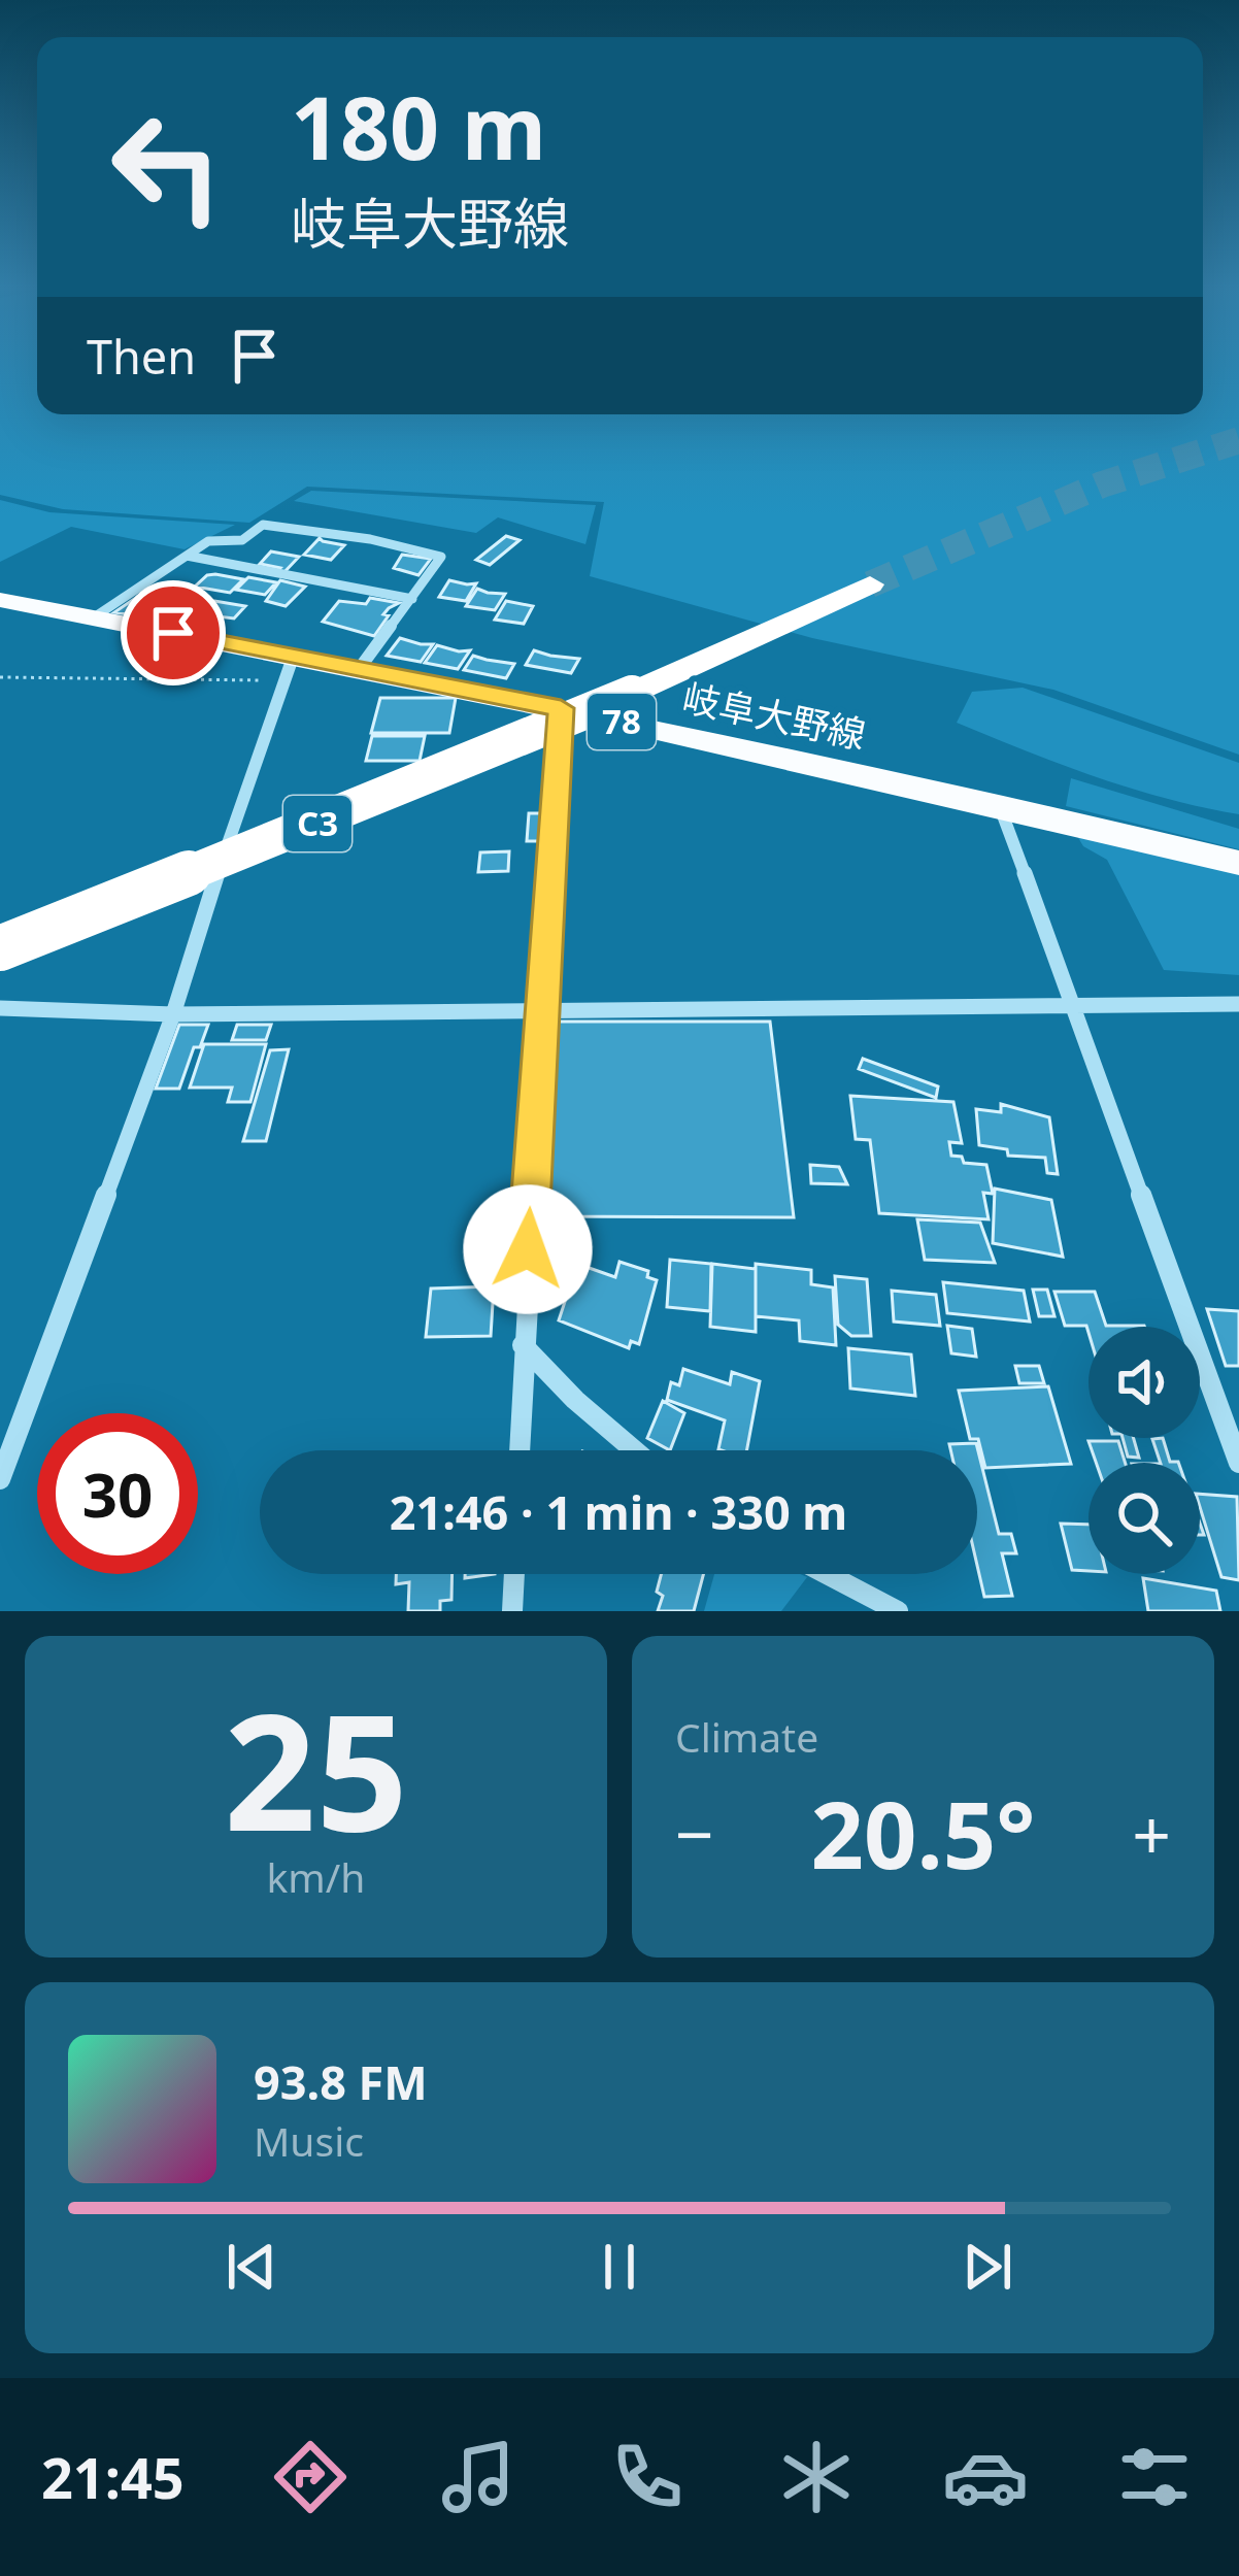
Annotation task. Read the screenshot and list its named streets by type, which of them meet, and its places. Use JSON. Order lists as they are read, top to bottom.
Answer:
{
  "streets": {
    "highway": ["C3"],
    "main road": ["岐阜大野線", "78"]
  },
  "page": {
    "turn": ["180 m", "岐阜大野線"],
    "then": "Then",
    "limit": "30",
    "trip": "21:46 · 1 min · 330 m",
    "tile": [
      ["25", "km/h"],
      "Climate"
    ],
    "heat": ["−", "20.5°", "+"],
    "song": ["93.8 FM", "Music"],
    "tabs": "21:45"
  }
}
